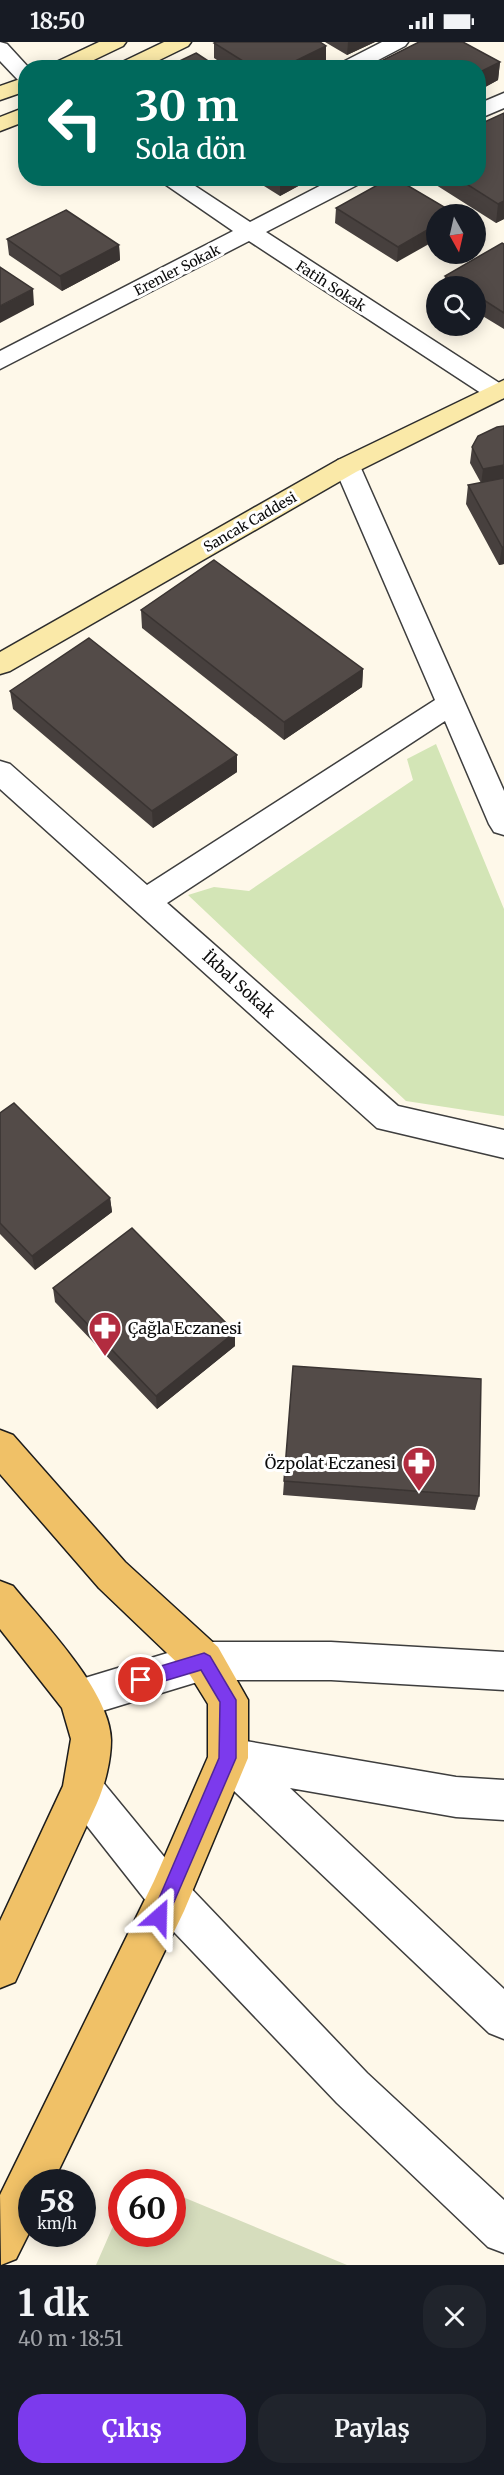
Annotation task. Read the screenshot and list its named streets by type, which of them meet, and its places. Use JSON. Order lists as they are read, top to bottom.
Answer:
{
  "streets": {
    "street": [
      "Erenler Sokak",
      "Fatih Sokak",
      "Sancak Caddesi",
      "İkbal Sokak"
    ]
  },
  "crossings": [
    ["Erenler Sokak", "Fatih Sokak"],
    ["Fatih Sokak", "Sancak Caddesi"]
  ],
  "places": {
    "pharmacy": ["Çağla Eczanesi", "Özpolat Eczanesi"]
  },
  "north": "bottom",
  "page": {
    "status": "18:50",
    "turn": ["30 m", "Sola dön"],
    "speed": "58 km/h",
    "limit": "60",
    "heading": ["1 dk", "40 m · 18:51"],
    "buttons": ["Çıkış", "Paylaş"]
  }
}
